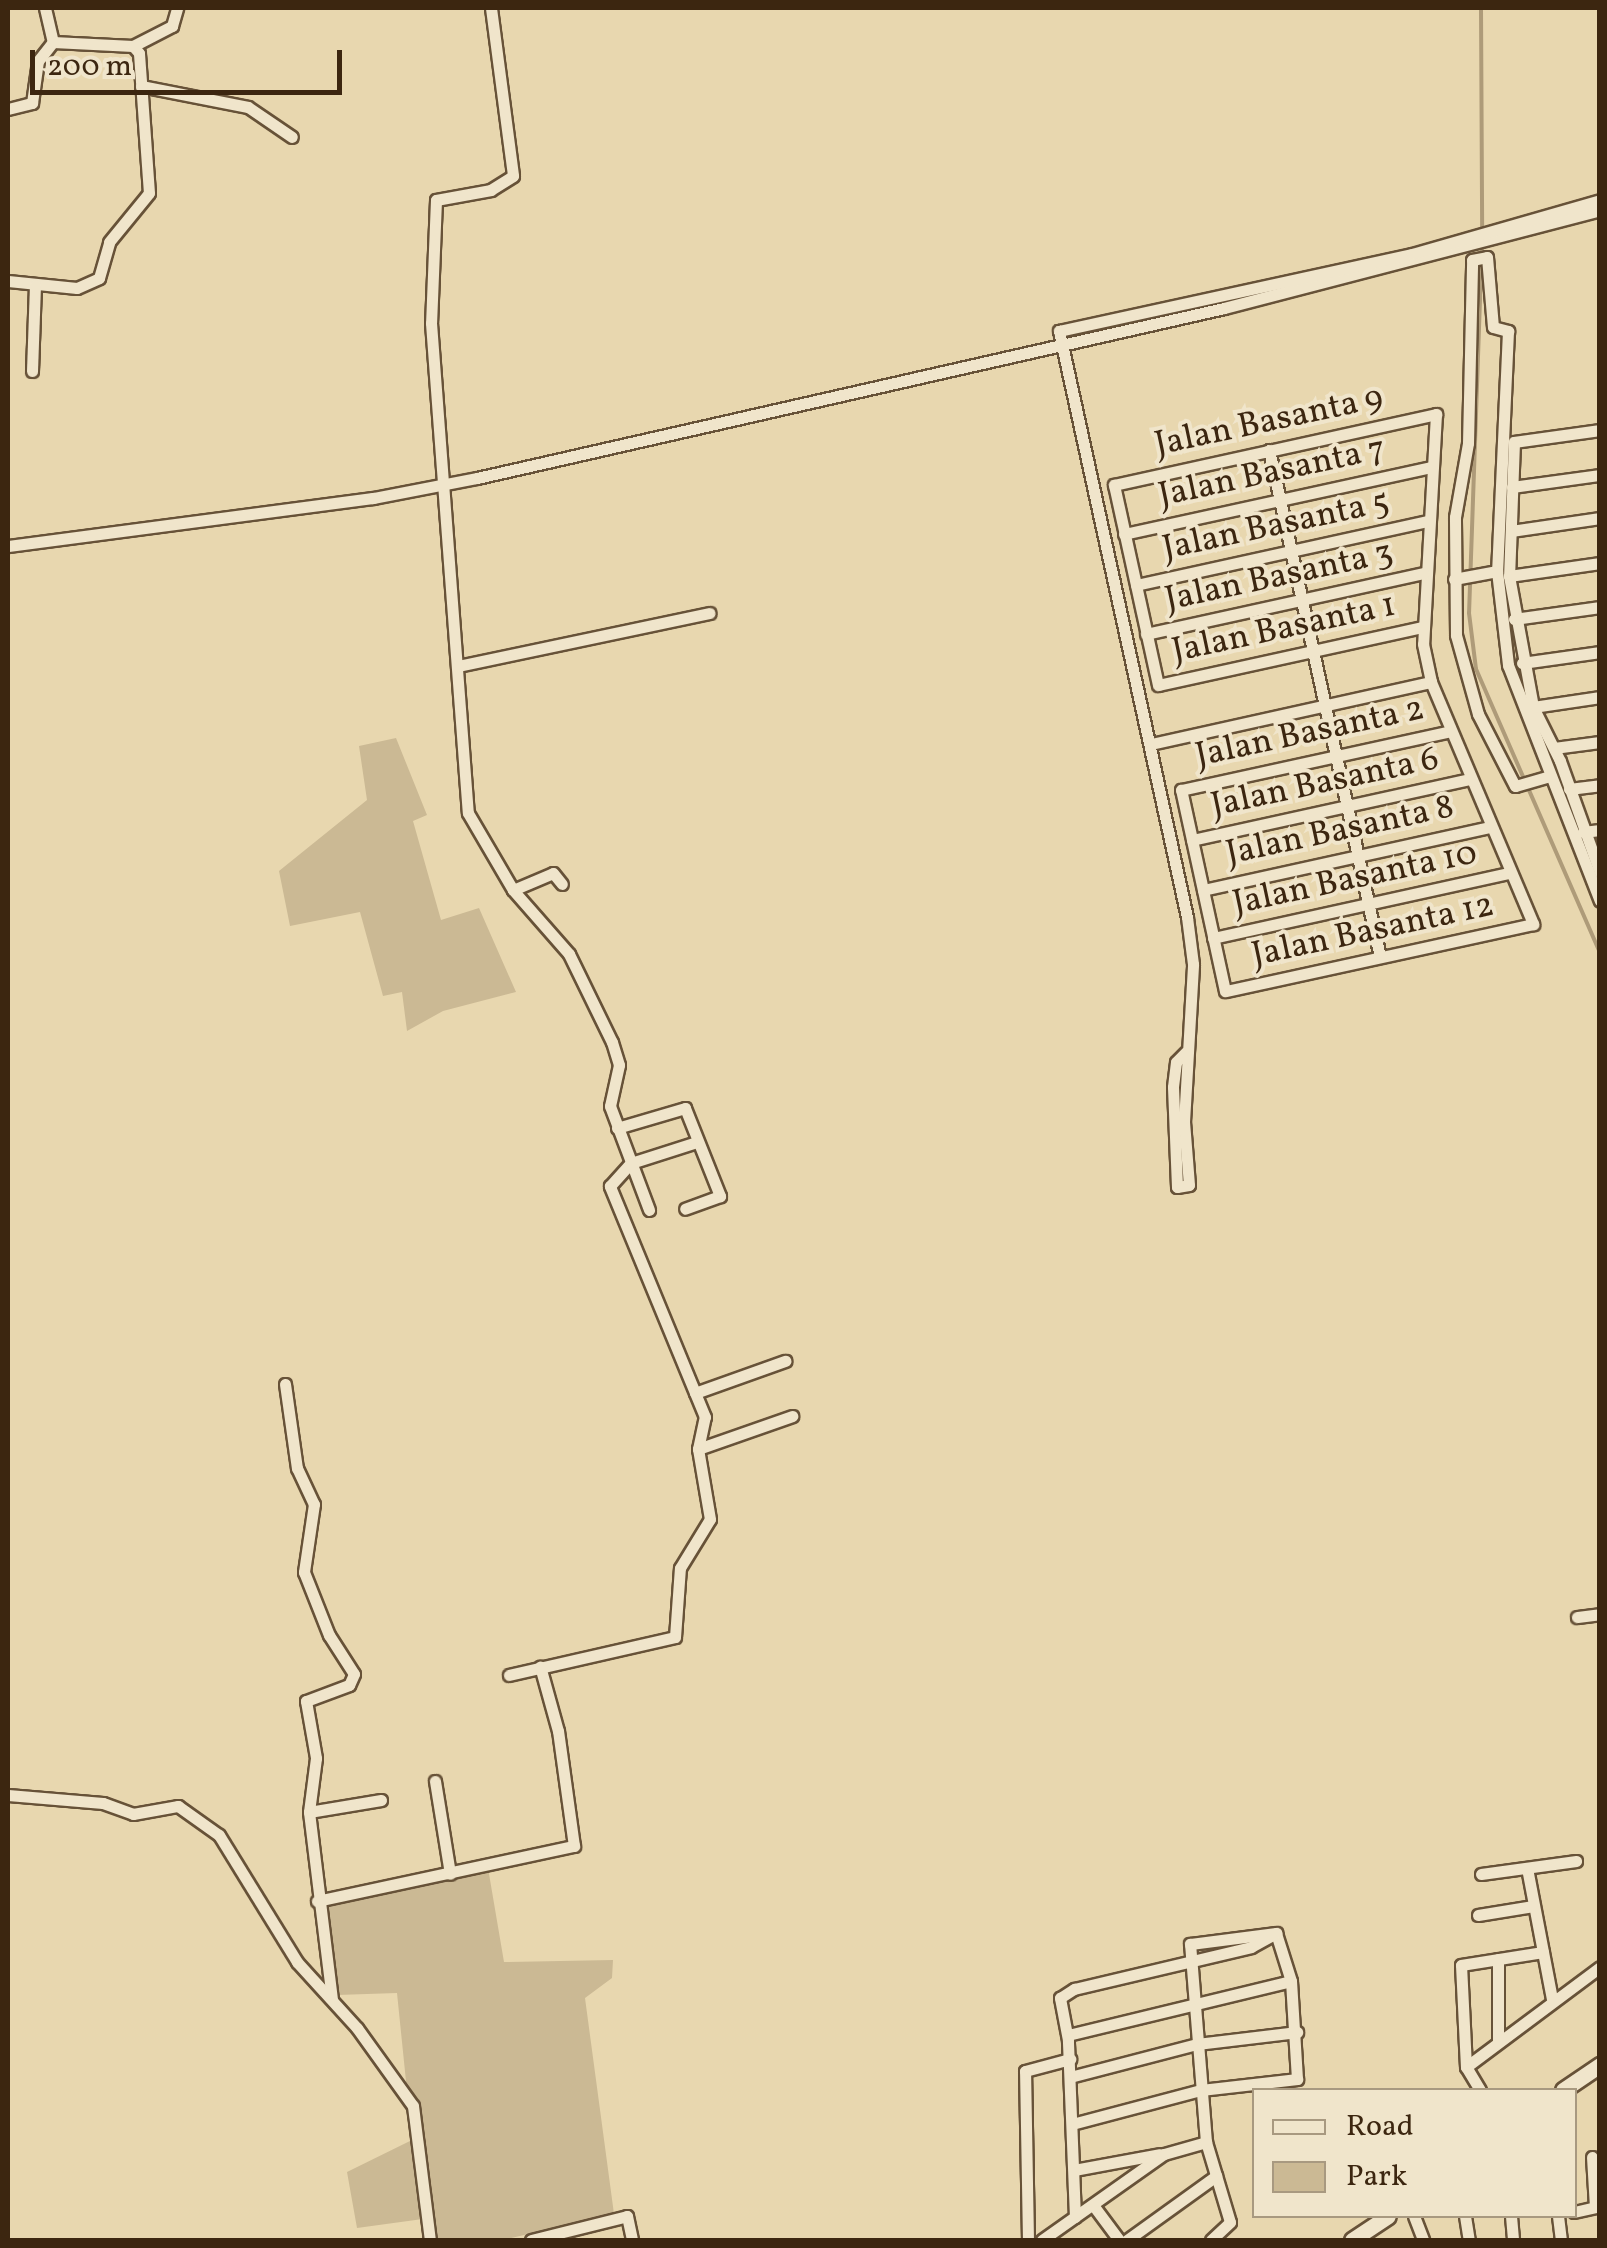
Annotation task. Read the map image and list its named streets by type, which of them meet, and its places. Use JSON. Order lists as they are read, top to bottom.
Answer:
{
  "streets": {
    "street": [
      "Jalan Basanta 9",
      "Jalan Basanta 7",
      "Jalan Basanta 5",
      "Jalan Basanta 3",
      "Jalan Basanta 1",
      "Jalan Basanta 2",
      "Jalan Basanta 6",
      "Jalan Basanta 8",
      "Jalan Basanta 10",
      "Jalan Basanta 12"
    ]
  },
  "crossings": [
    ["Jalan Basanta 9", "Jalan Basanta 7"],
    ["Jalan Basanta 3", "Jalan Basanta 1"],
    ["Jalan Basanta 2", "Jalan Basanta 6"],
    ["Jalan Basanta 10", "Jalan Basanta 12"]
  ],
  "legend": ["Road", "Park"],
  "scale_bar": "200 m"
}
